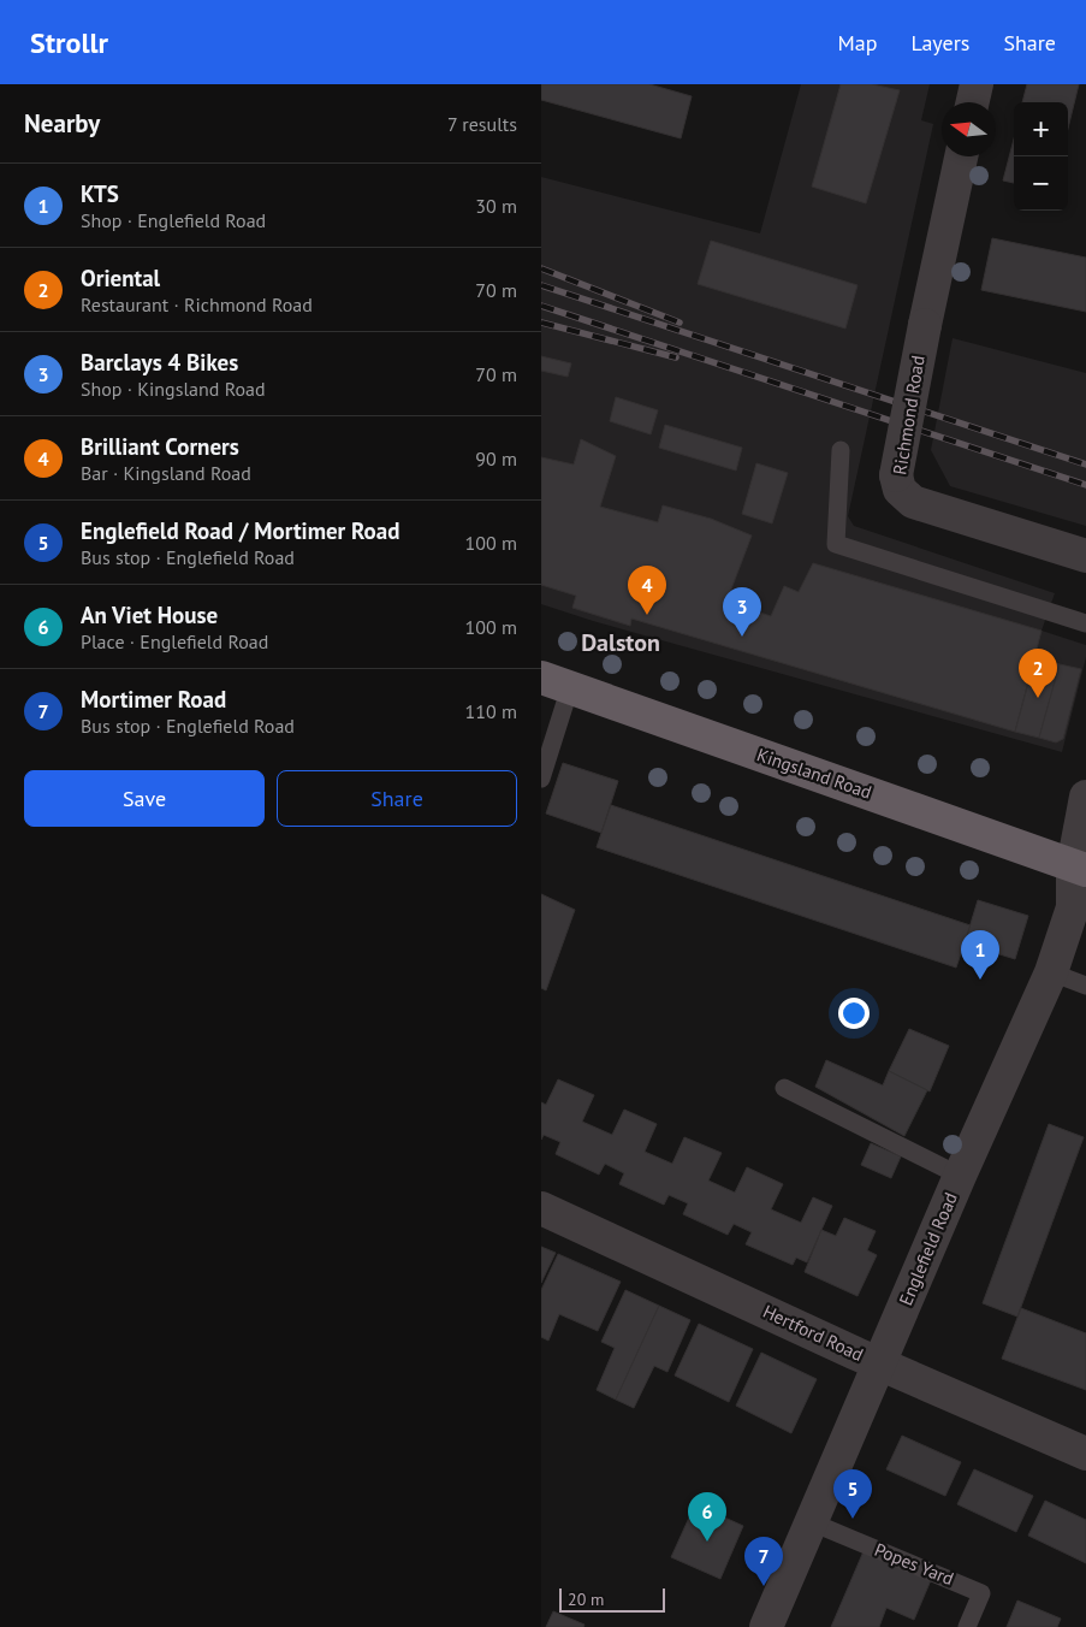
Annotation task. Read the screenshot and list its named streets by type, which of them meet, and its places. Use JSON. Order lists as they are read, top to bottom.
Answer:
{
  "streets": {
    "highway": ["Kingsland Road"],
    "street": ["Richmond Road", "Englefield Road", "Hertford Road"],
    "lane": ["Popes Yard"]
  },
  "crossings": [
    ["Kingsland Road", "Englefield Road"],
    ["Englefield Road", "Hertford Road"],
    ["Englefield Road", "Popes Yard"]
  ],
  "districts": ["Dalston"],
  "scale_bar": "20 m",
  "north": "left",
  "page": {
    "header": "Strollr",
    "nav": ["Map", "Layers", "Share"],
    "heading": ["Nearby", "7 results"],
    "map_buttons": ["+", "−"],
    "list": [
      {
        "mark": "1",
        "name": "KTS",
        "note": "Shop · Englefield Road",
        "value": "30 m"
      },
      {
        "mark": "2",
        "name": "Oriental",
        "note": "Restaurant · Richmond Road",
        "value": "70 m"
      },
      {
        "mark": "3",
        "name": "Barclays 4 Bikes",
        "note": "Shop · Kingsland Road",
        "value": "70 m"
      },
      {
        "mark": "4",
        "name": "Brilliant Corners",
        "note": "Bar · Kingsland Road",
        "value": "90 m"
      },
      {
        "mark": "5",
        "name": "Englefield Road / Mortimer Road",
        "note": "Bus stop · Englefield Road",
        "value": "100 m"
      },
      {
        "mark": "6",
        "name": "An Viet House",
        "note": "Place · Englefield Road",
        "value": "100 m"
      },
      {
        "mark": "7",
        "name": "Mortimer Road",
        "note": "Bus stop · Englefield Road",
        "value": "110 m"
      }
    ],
    "pins": [
      "4",
      "3",
      "2",
      "1",
      "5",
      "6",
      "7"
    ],
    "buttons": ["Save", "Share"],
    "scale": "20 m"
  }
}
